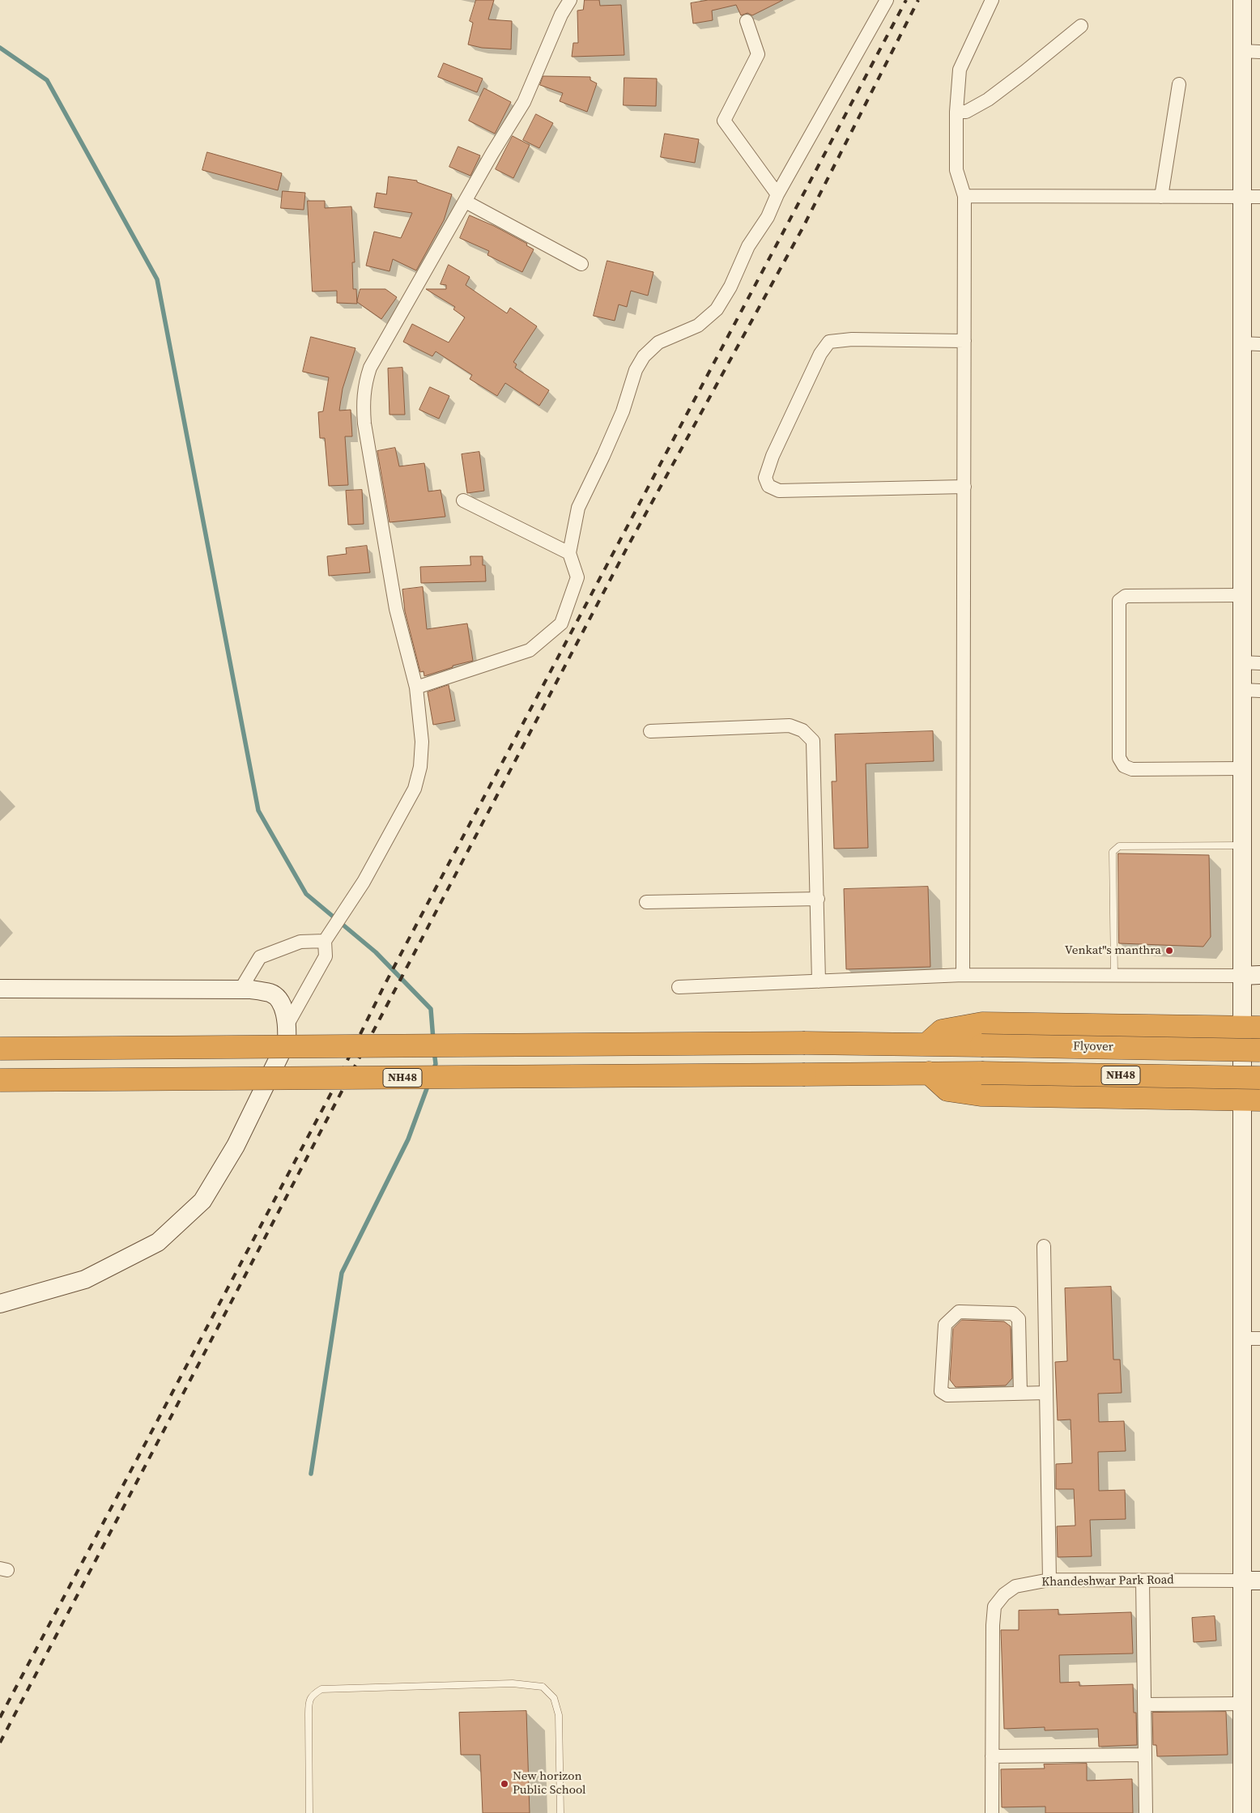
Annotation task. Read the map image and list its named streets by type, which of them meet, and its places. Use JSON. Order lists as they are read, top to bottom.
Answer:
{
  "streets": {
    "highway": ["Flyover", "NH48"],
    "street": ["Khandeshwar Park Road"]
  },
  "crossings": [
    ["Flyover", "NH48"]
  ],
  "places": ["Venkat\"s manthra", "New horizon Public School"]
}
